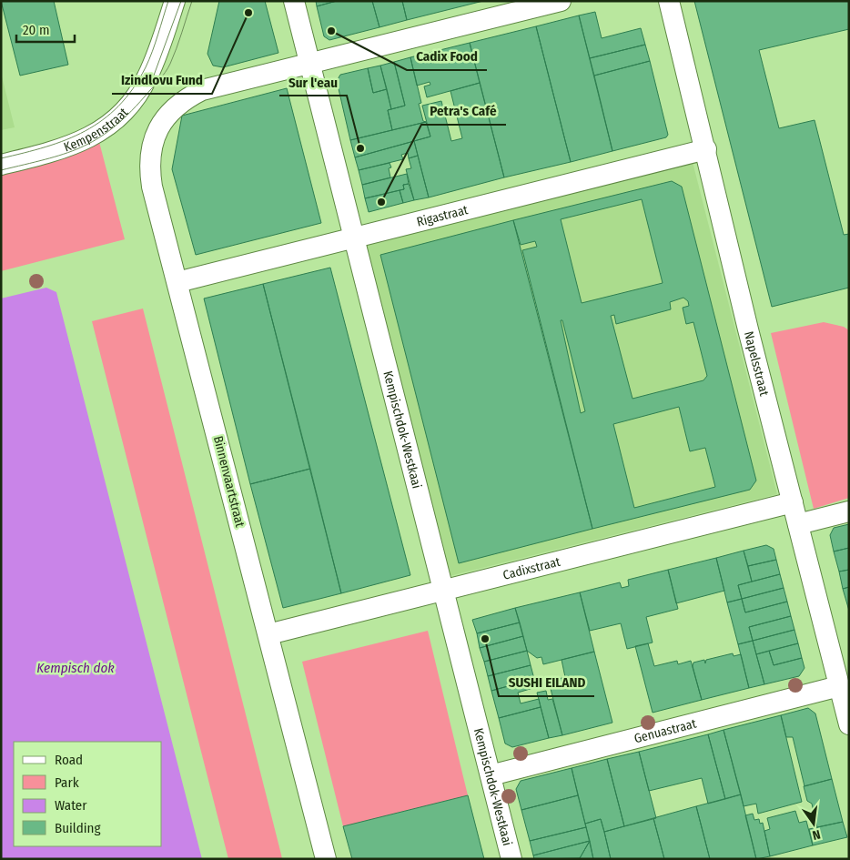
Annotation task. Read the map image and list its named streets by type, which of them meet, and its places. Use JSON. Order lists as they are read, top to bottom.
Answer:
{
  "streets": {
    "street": [
      "Kempenstraat",
      "Rigastraat",
      "Napelsstraat",
      "Kempischdok-Westkaai",
      "Binnenvaartstraat",
      "Cadixstraat",
      "Genuastraat"
    ]
  },
  "crossings": [
    ["Rigastraat", "Napelsstraat"],
    ["Rigastraat", "Kempischdok-Westkaai"],
    ["Rigastraat", "Binnenvaartstraat"],
    ["Napelsstraat", "Cadixstraat"],
    ["Napelsstraat", "Genuastraat"],
    ["Kempischdok-Westkaai", "Binnenvaartstraat"],
    ["Kempischdok-Westkaai", "Cadixstraat"],
    ["Kempischdok-Westkaai", "Genuastraat"],
    ["Binnenvaartstraat", "Cadixstraat"]
  ],
  "water": ["Kempisch dok"],
  "places": [
    "Izindlovu Fund",
    "Cadix Food",
    "Sur l'eau",
    "Petra's Café",
    "SUSHI EILAND"
  ],
  "legend": [
    "Road",
    "Park",
    "Water",
    "Building"
  ],
  "scale_bar": "20 m",
  "north": "bottom"
}
